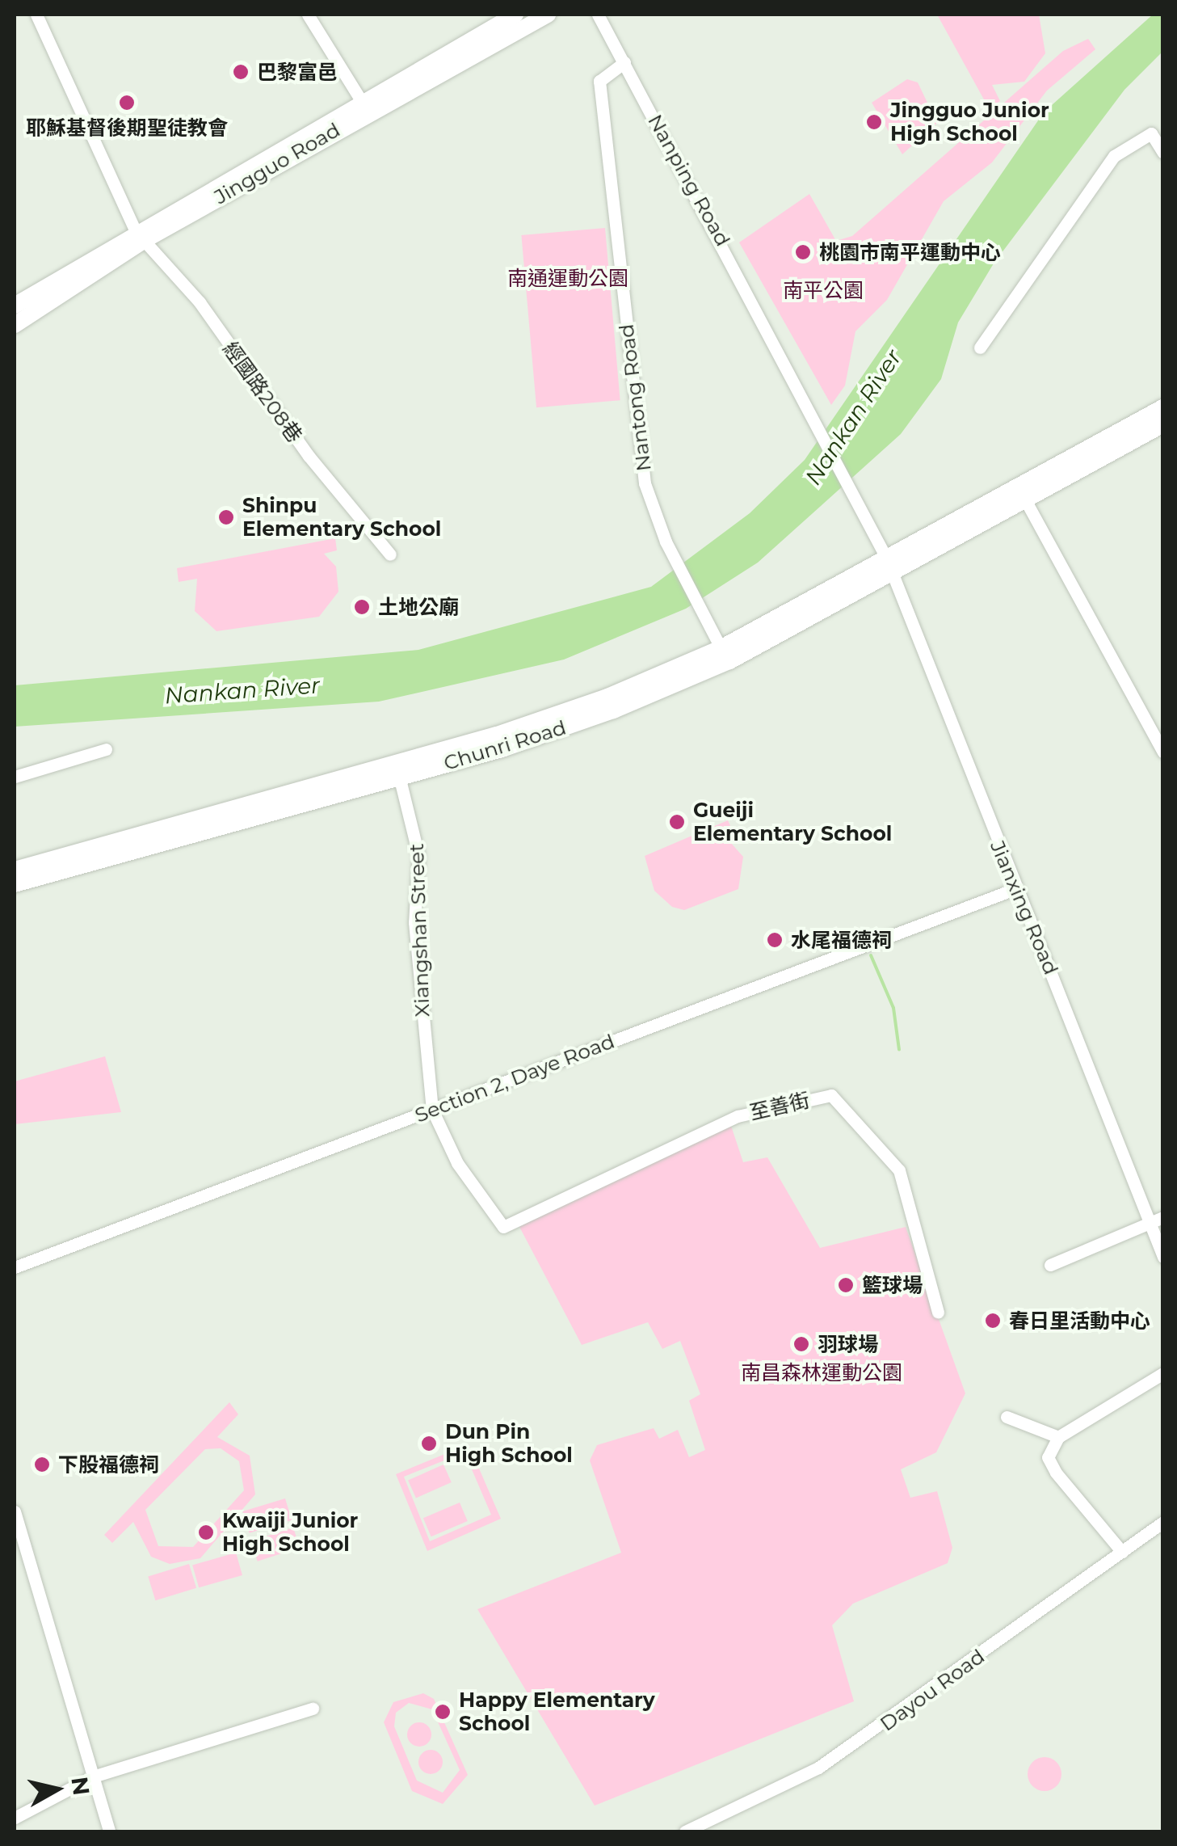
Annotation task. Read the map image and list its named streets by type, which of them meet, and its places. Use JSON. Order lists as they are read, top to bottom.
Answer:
{
  "streets": {
    "main road": ["Chunri Road"],
    "street": [
      "Jingguo Road",
      "Nanping Road",
      "經國路208巷",
      "Nantong Road",
      "Jianxing Road",
      "Xiangshan Street",
      "Section 2, Daye Road",
      "至善街",
      "Dayou Road"
    ]
  },
  "crossings": [
    ["Jingguo Road", "經國路208巷"],
    ["Nanping Road", "Nantong Road"],
    ["Nanping Road", "Chunri Road"],
    ["Nanping Road", "Jianxing Road"],
    ["Nantong Road", "Chunri Road"],
    ["Chunri Road", "Jianxing Road"],
    ["Chunri Road", "Xiangshan Street"],
    ["Jianxing Road", "Section 2, Daye Road"],
    ["Xiangshan Street", "Section 2, Daye Road"],
    ["Xiangshan Street", "至善街"]
  ],
  "water": ["Nankan River"],
  "parks": ["南通運動公園", "南平公園", "南昌森林運動公園"],
  "places": [
    "巴黎富邑",
    "耶穌基督後期聖徒教會",
    "Jingguo Junior High School",
    "桃園市南平運動中心",
    "Shinpu Elementary School",
    "土地公廟",
    "Gueiji Elementary School",
    "水尾福德祠",
    "籃球場",
    "春日里活動中心",
    "羽球場",
    "Dun Pin High School",
    "下股福德祠",
    "Kwaiji Junior High School",
    "Happy Elementary School"
  ],
  "north": "right"
}
